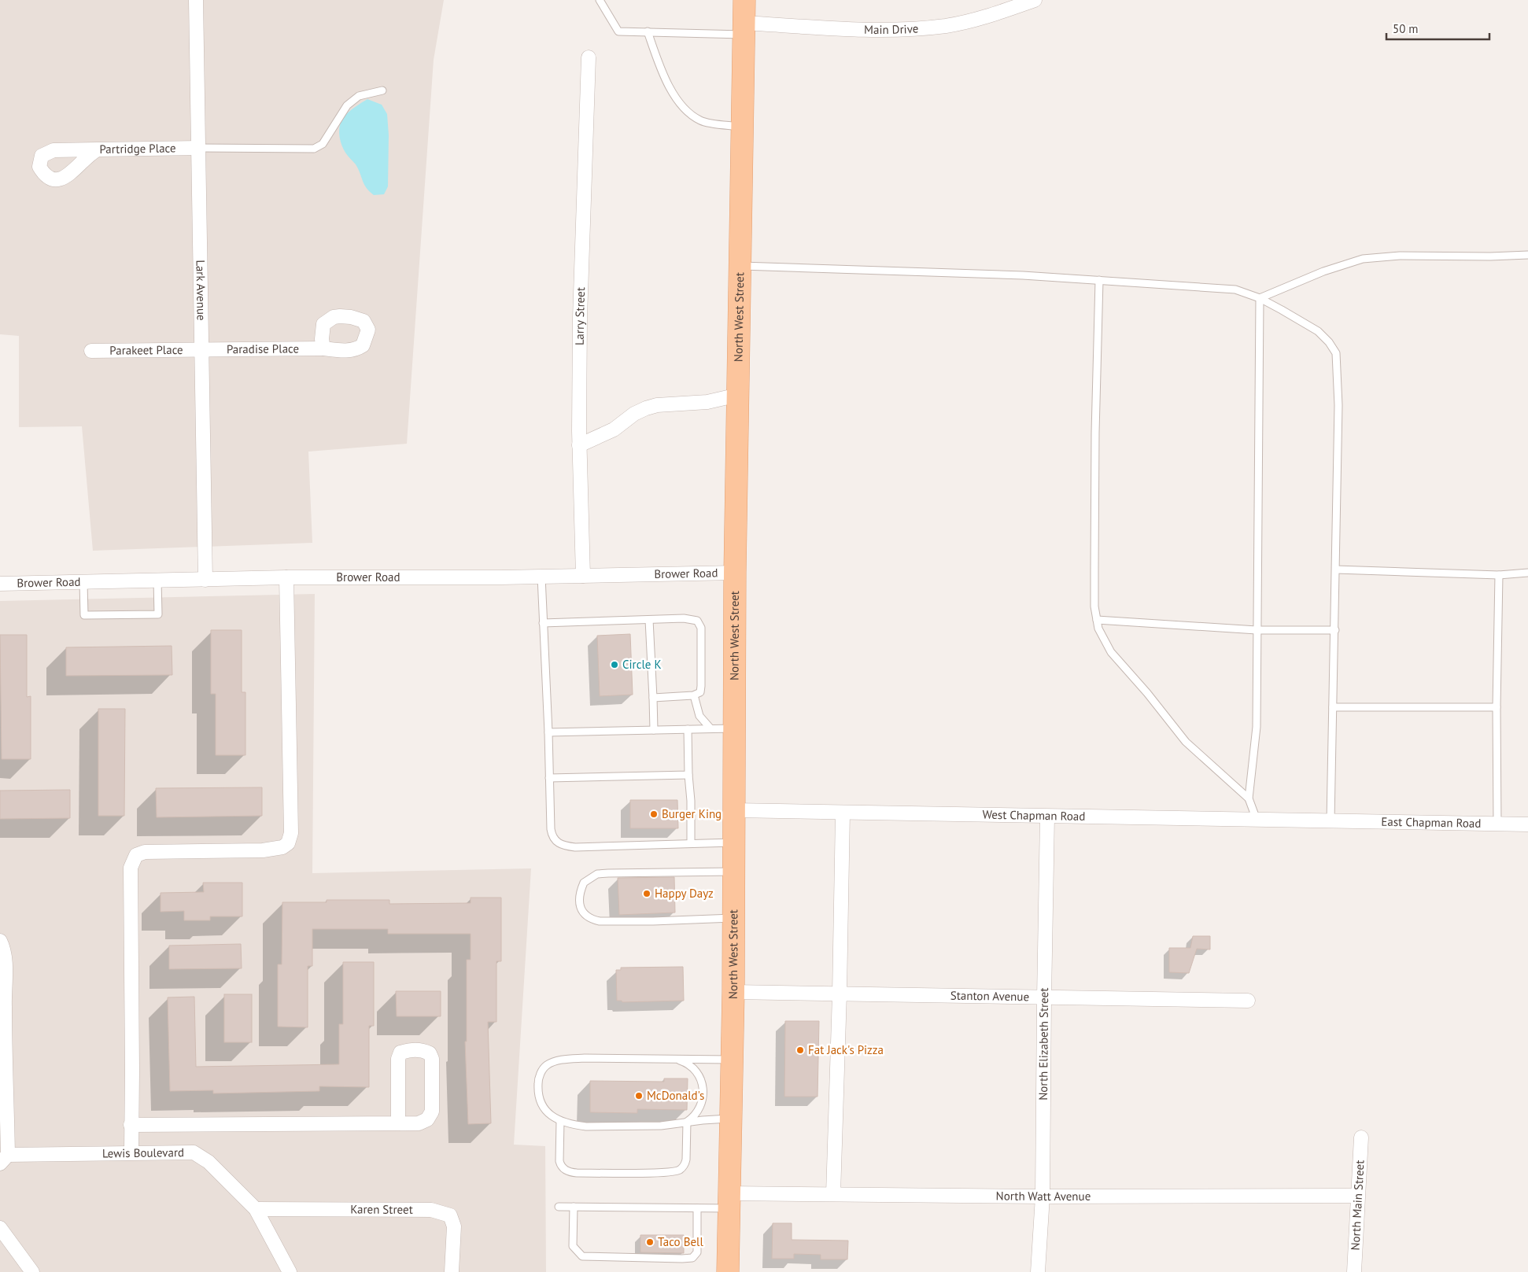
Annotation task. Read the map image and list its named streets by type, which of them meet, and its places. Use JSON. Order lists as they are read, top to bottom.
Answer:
{
  "streets": {
    "main road": ["North West Street"],
    "street": [
      "Main Drive",
      "Partridge Place",
      "Lark Avenue",
      "Larry Street",
      "Paradise Place",
      "Parakeet Place",
      "Brower Road",
      "West Chapman Road",
      "East Chapman Road",
      "Stanton Avenue",
      "North Elizabeth Street",
      "Lewis Boulevard",
      "North Watt Avenue",
      "North Main Street",
      "Karen Street"
    ]
  },
  "crossings": [
    ["Main Drive", "North West Street"],
    ["Partridge Place", "Lark Avenue"],
    ["Lark Avenue", "Paradise Place"],
    ["Lark Avenue", "Parakeet Place"],
    ["Lark Avenue", "Brower Road"],
    ["Larry Street", "Brower Road"],
    ["North West Street", "Brower Road"],
    ["North West Street", "West Chapman Road"],
    ["North West Street", "Stanton Avenue"],
    ["North West Street", "North Watt Avenue"],
    ["Paradise Place", "Parakeet Place"],
    ["West Chapman Road", "East Chapman Road"],
    ["West Chapman Road", "North Elizabeth Street"],
    ["Stanton Avenue", "North Elizabeth Street"],
    ["North Elizabeth Street", "North Watt Avenue"],
    ["Lewis Boulevard", "Karen Street"],
    ["North Watt Avenue", "North Main Street"]
  ],
  "places": [
    "Circle K",
    "Burger King",
    "Happy Dayz",
    "Fat Jack's Pizza",
    "McDonald's",
    "Taco Bell"
  ],
  "scale_bar": "50 m"
}
